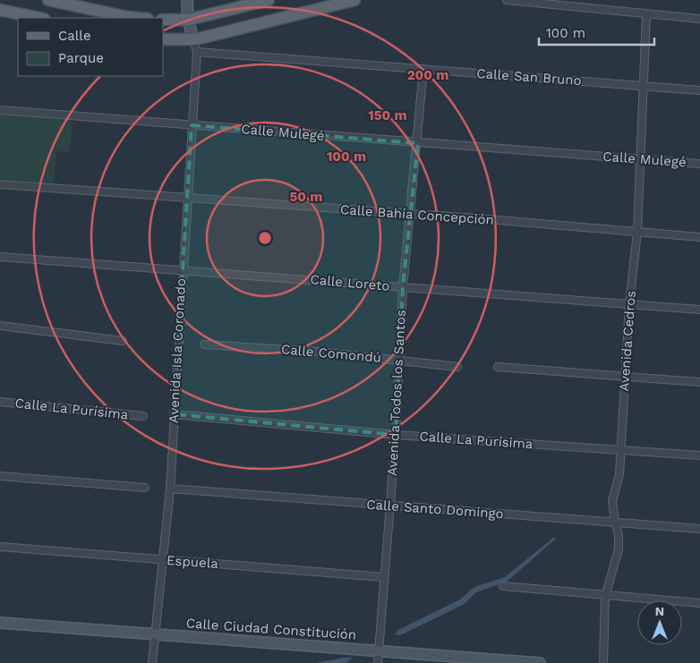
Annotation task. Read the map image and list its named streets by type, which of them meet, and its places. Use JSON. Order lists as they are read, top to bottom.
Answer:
{
  "streets": {
    "street": [
      "Calle San Bruno",
      "Calle Mulegé",
      "Calle Bahía Concepción",
      "Calle Loreto",
      "Avenida Cedros",
      "Avenida Isla Coronado",
      "Calle Comondú",
      "Avenida Todos los Santos",
      "Calle La Purísima",
      "Calle Santo Domingo",
      "Espuela",
      "Calle Ciudad Constitución"
    ]
  },
  "crossings": [
    ["Calle San Bruno", "Avenida Cedros"],
    ["Calle San Bruno", "Avenida Isla Coronado"],
    ["Calle San Bruno", "Avenida Todos los Santos"],
    ["Calle Mulegé", "Avenida Cedros"],
    ["Calle Mulegé", "Avenida Isla Coronado"],
    ["Calle Mulegé", "Avenida Todos los Santos"],
    ["Calle Bahía Concepción", "Avenida Cedros"],
    ["Calle Bahía Concepción", "Avenida Isla Coronado"],
    ["Calle Bahía Concepción", "Avenida Todos los Santos"],
    ["Calle Loreto", "Avenida Cedros"],
    ["Calle Loreto", "Avenida Isla Coronado"],
    ["Calle Loreto", "Avenida Todos los Santos"],
    ["Avenida Cedros", "Calle La Purísima"],
    ["Avenida Cedros", "Calle Santo Domingo"],
    ["Avenida Isla Coronado", "Calle La Purísima"],
    ["Avenida Isla Coronado", "Calle Santo Domingo"],
    ["Avenida Isla Coronado", "Espuela"],
    ["Avenida Isla Coronado", "Calle Ciudad Constitución"],
    ["Calle Comondú", "Avenida Todos los Santos"],
    ["Avenida Todos los Santos", "Calle La Purísima"],
    ["Avenida Todos los Santos", "Calle Santo Domingo"],
    ["Avenida Todos los Santos", "Espuela"],
    ["Avenida Todos los Santos", "Calle Ciudad Constitución"]
  ],
  "legend": ["Calle", "Parque"],
  "scale_bar": "100 m",
  "north": "top",
  "rings": [
    "200 m",
    "150 m",
    "100 m",
    "50 m"
  ]
}
